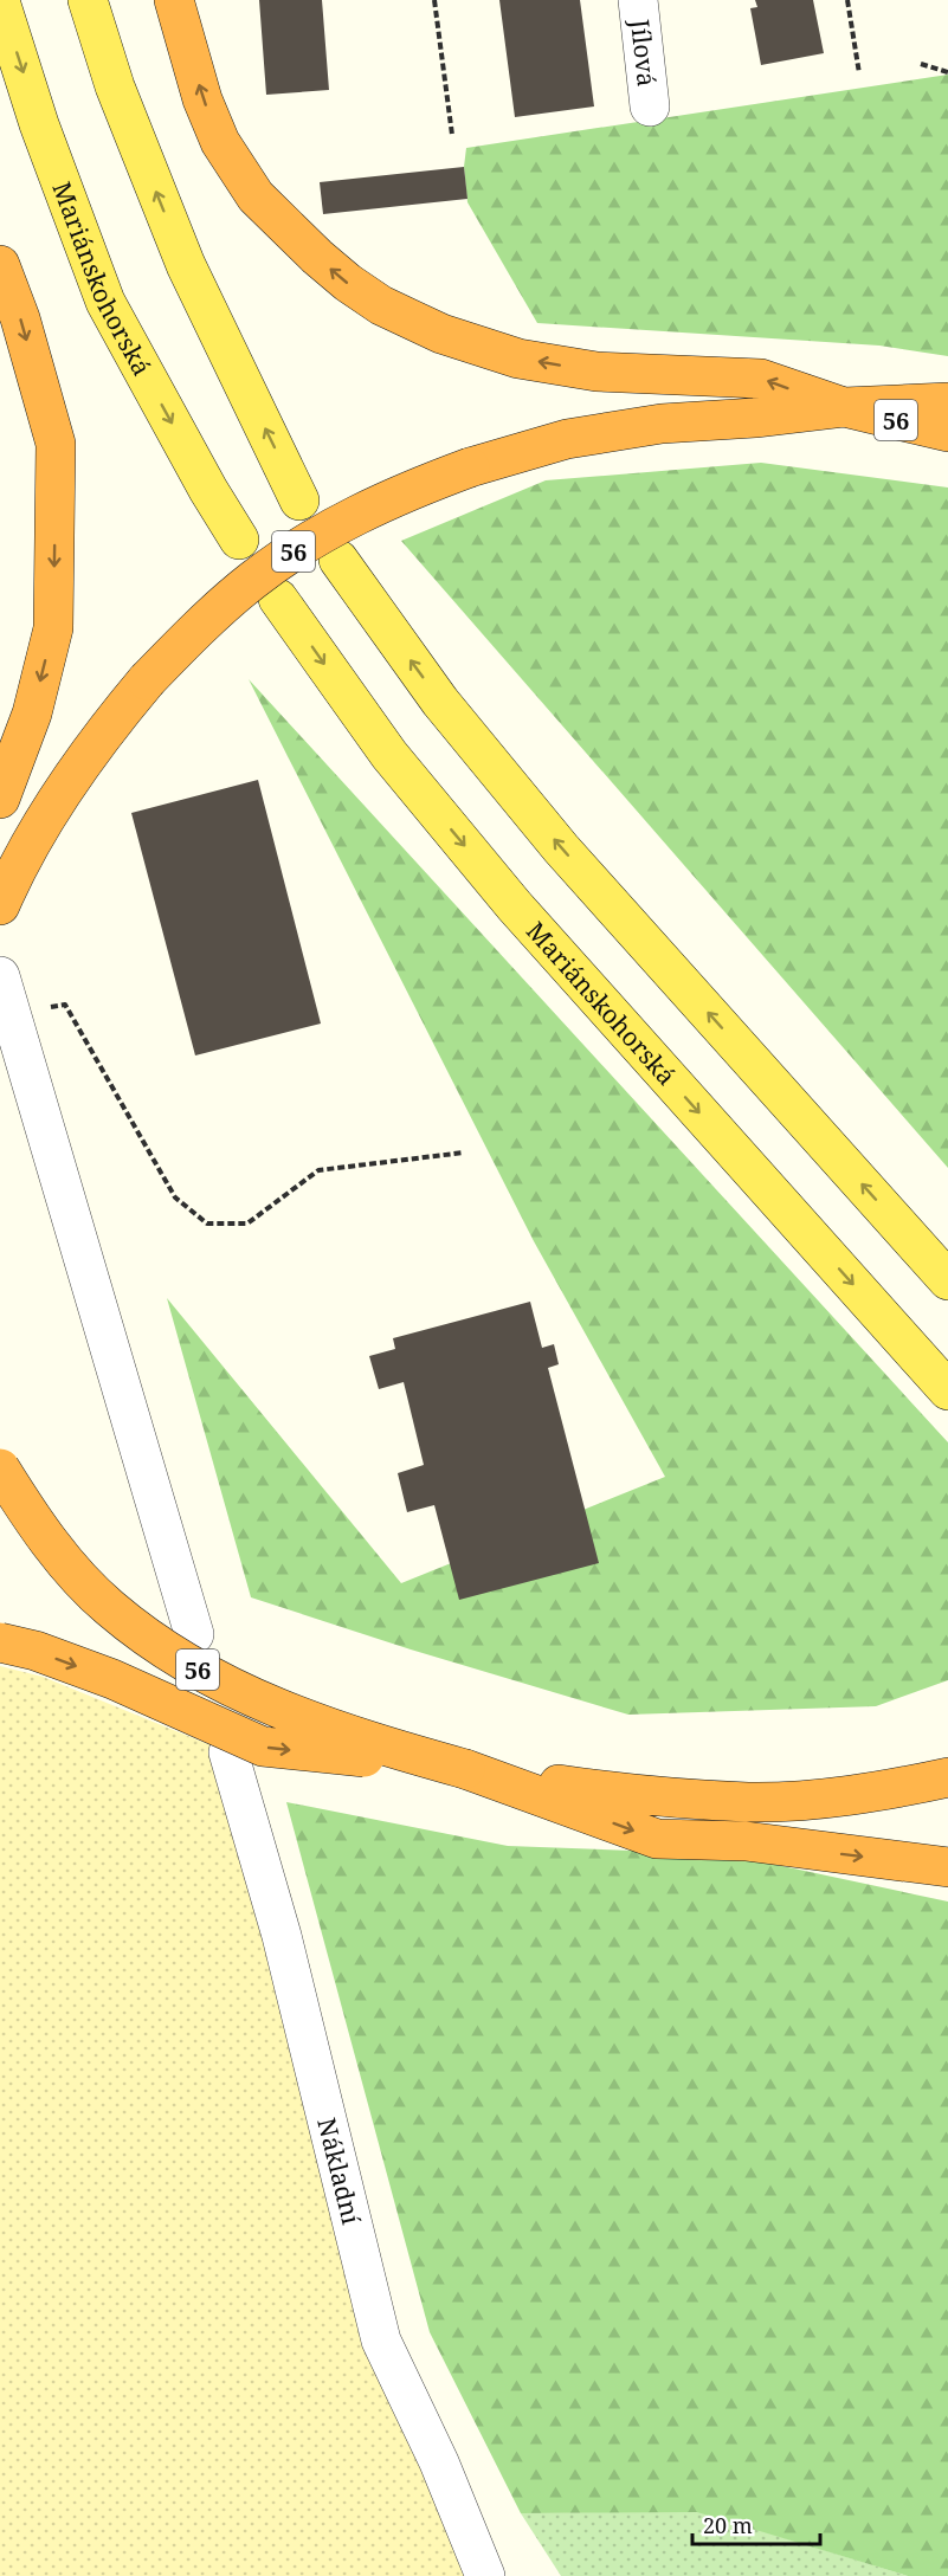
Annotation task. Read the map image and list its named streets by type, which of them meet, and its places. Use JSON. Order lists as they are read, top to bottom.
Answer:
{
  "streets": {
    "highway": ["56"],
    "main road": ["Mariánskohorská"],
    "street": ["Jílová", "Nákladní"]
  },
  "scale_bar": "20 m"
}
